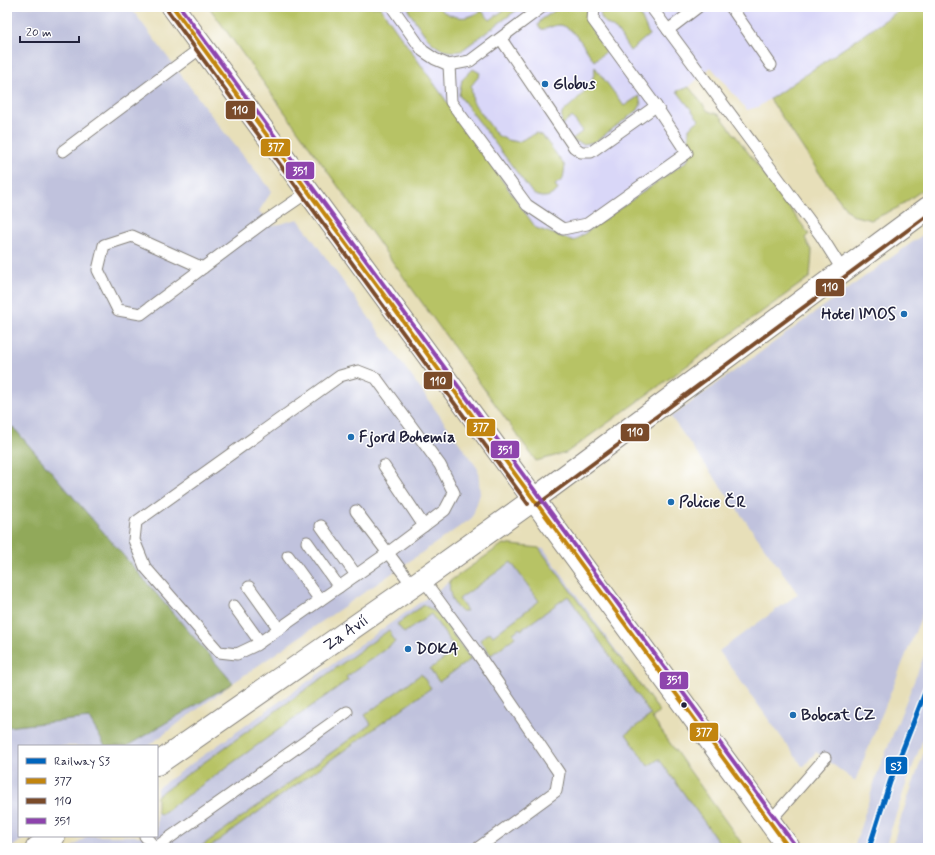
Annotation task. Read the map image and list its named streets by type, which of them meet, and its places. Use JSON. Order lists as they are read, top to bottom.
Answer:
{
  "streets": {
    "street": ["Za Avií"]
  },
  "places": [
    "Globus",
    "Hotel IMOS",
    "Fjord Bohemia",
    "Policie ČR",
    "DOKA",
    "Bobcat CZ"
  ],
  "lines": [
    "transit line 377",
    "transit line 351",
    "transit line 110",
    "rail line S3"
  ],
  "legend": [
    "Railway S3",
    "377",
    "110",
    "351"
  ],
  "scale_bar": "20 m"
}
